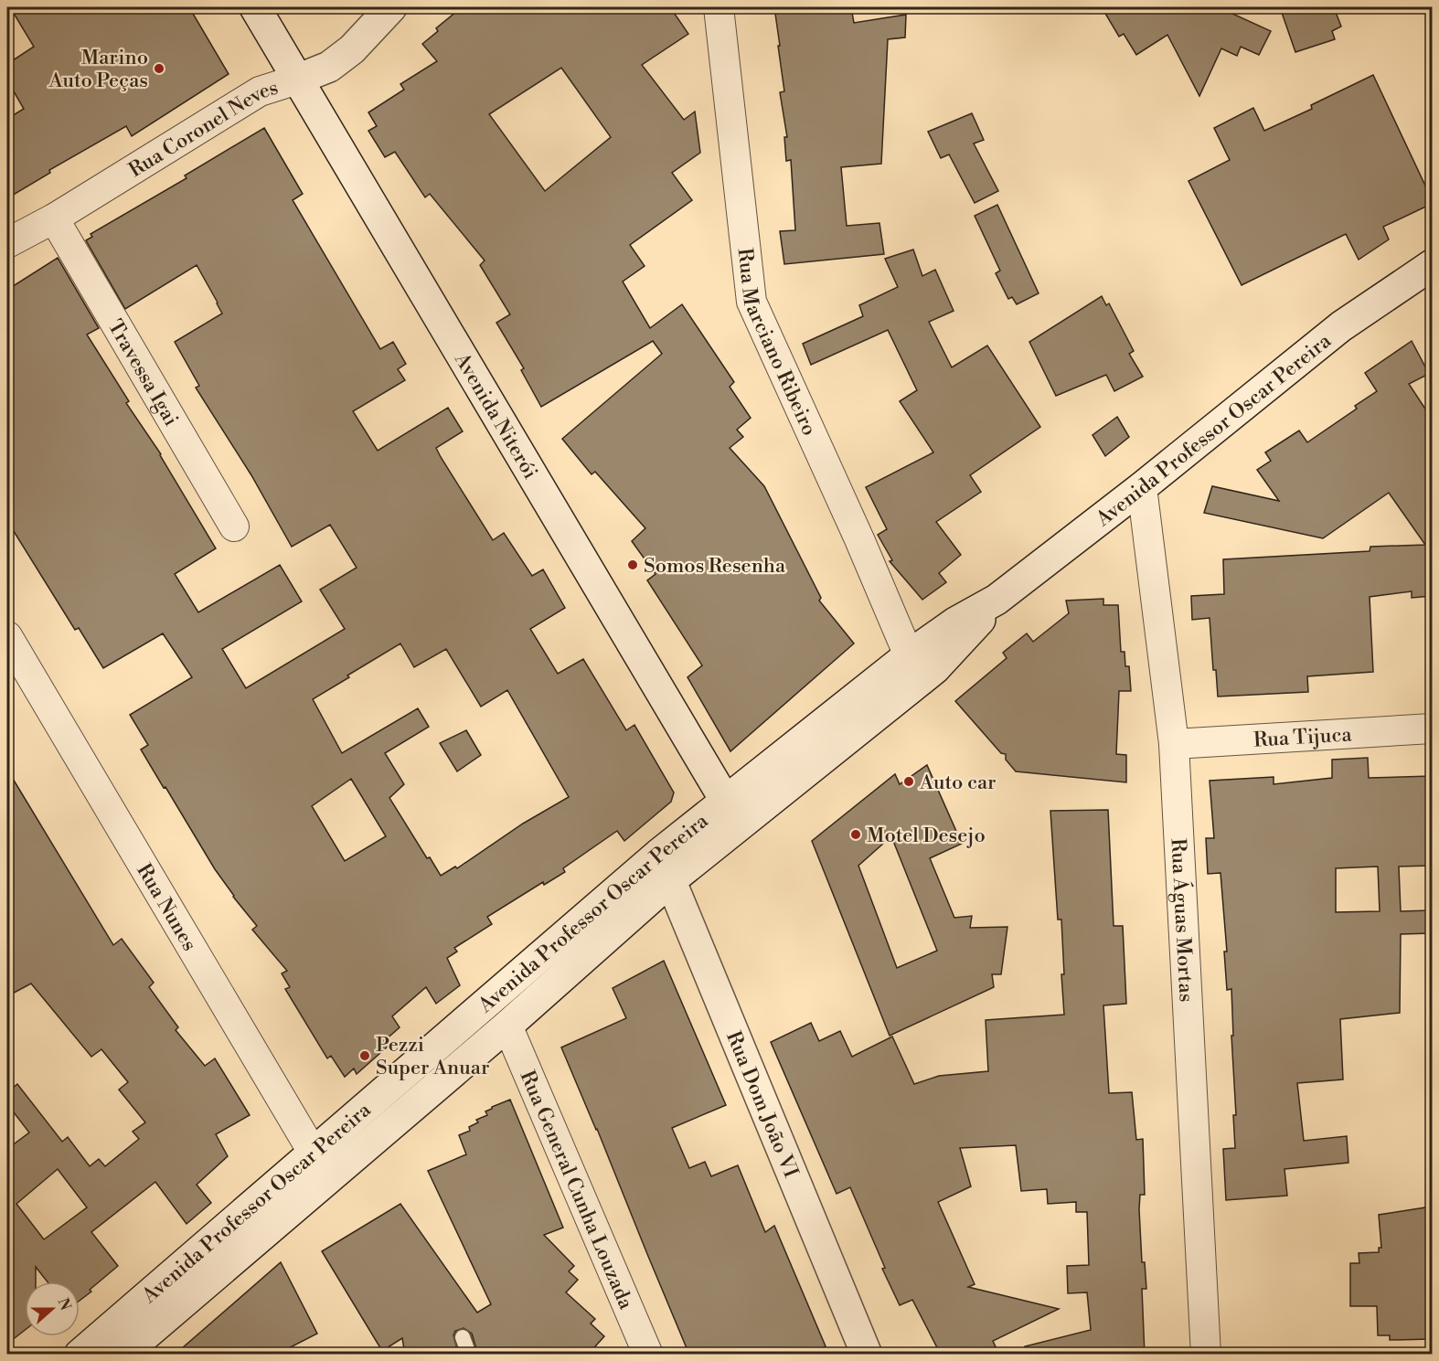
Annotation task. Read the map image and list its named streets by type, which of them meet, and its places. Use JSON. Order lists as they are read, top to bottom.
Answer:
{
  "streets": {
    "main road": [
      "Rua Coronel Neves",
      "Avenida Niterói",
      "Avenida Professor Oscar Pereira",
      "Rua Dom João VI"
    ],
    "street": [
      "Rua Marciano Ribeiro",
      "Travessa Igai",
      "Rua Tijuca",
      "Rua Nunes",
      "Rua Águas Mortas",
      "Rua General Cunha Louzada"
    ]
  },
  "crossings": [
    ["Rua Coronel Neves", "Travessa Igai"],
    ["Rua Coronel Neves", "Avenida Niterói"],
    ["Rua Marciano Ribeiro", "Avenida Professor Oscar Pereira"],
    ["Avenida Niterói", "Avenida Professor Oscar Pereira"],
    ["Avenida Professor Oscar Pereira", "Rua Nunes"],
    ["Avenida Professor Oscar Pereira", "Rua Águas Mortas"],
    ["Avenida Professor Oscar Pereira", "Rua Dom João VI"],
    ["Avenida Professor Oscar Pereira", "Rua General Cunha Louzada"],
    ["Rua Tijuca", "Rua Águas Mortas"]
  ],
  "places": [
    "Marino Auto Peças",
    "Somos Resenha",
    "Auto car",
    "Motel Desejo",
    "Pezzi Super Anuar"
  ],
  "north": "right"
}
